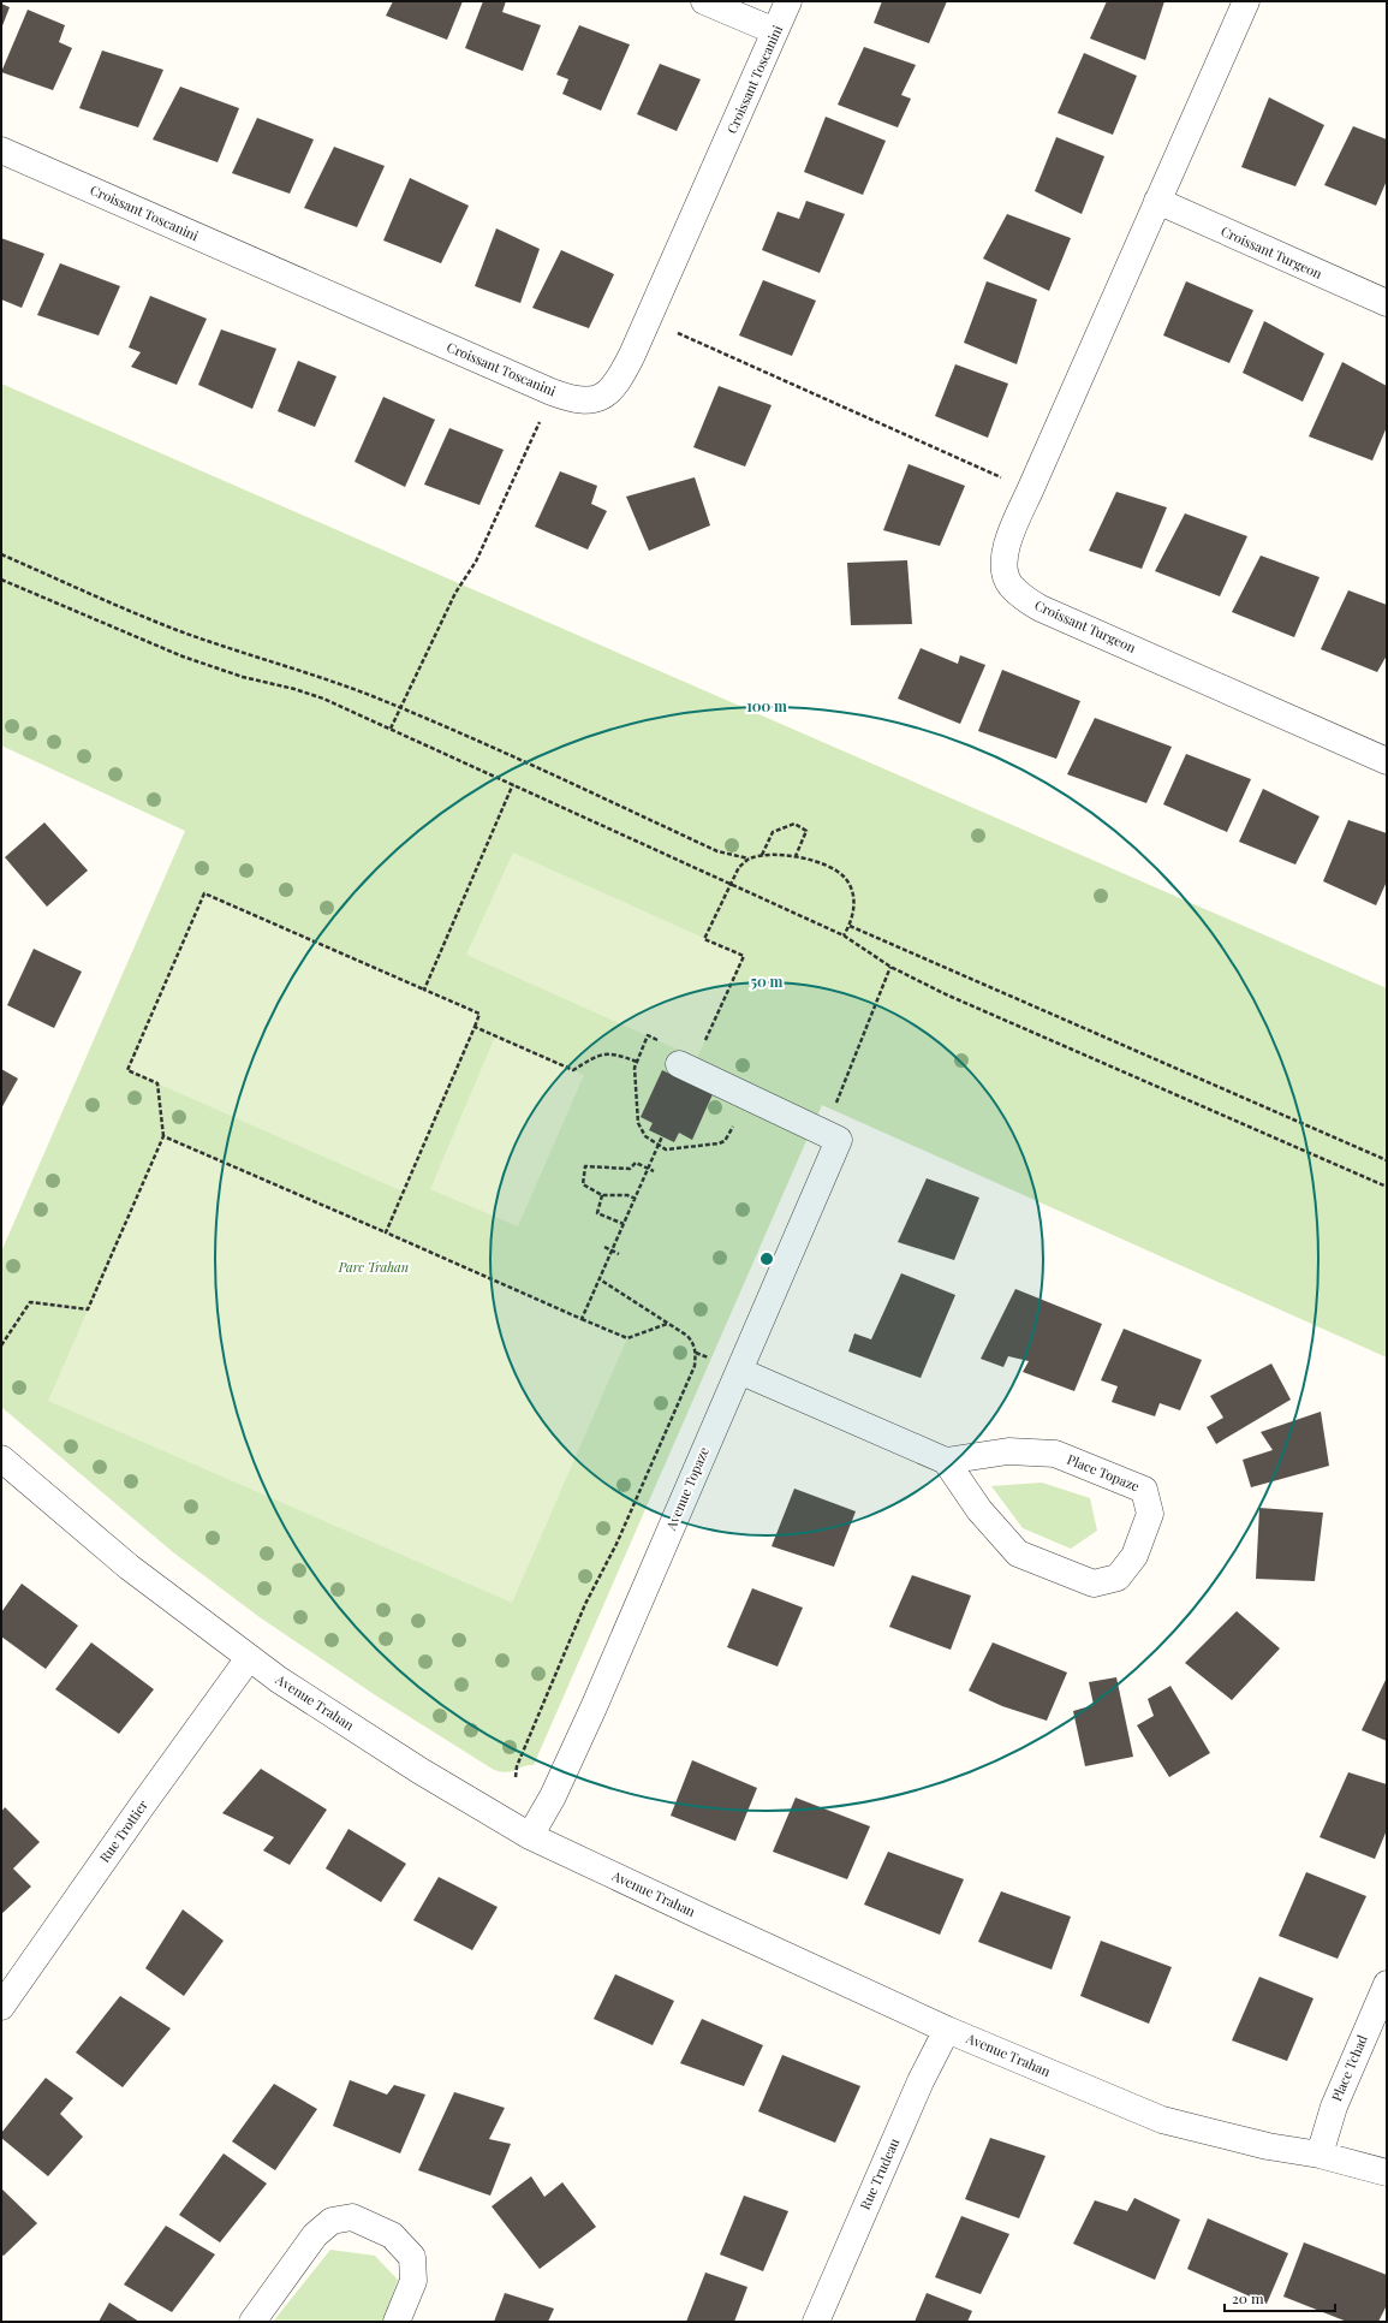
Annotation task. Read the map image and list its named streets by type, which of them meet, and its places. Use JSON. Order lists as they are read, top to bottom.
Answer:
{
  "streets": {
    "street": [
      "Croissant Toscanini",
      "Croissant Turgeon",
      "Place Topaze",
      "Avenue Topaze",
      "Avenue Trahan",
      "Rue Trottier",
      "Place Tchad",
      "Rue Trudeau"
    ]
  },
  "crossings": [
    ["Avenue Topaze", "Avenue Trahan"],
    ["Avenue Trahan", "Rue Trottier"],
    ["Avenue Trahan", "Place Tchad"],
    ["Avenue Trahan", "Rue Trudeau"]
  ],
  "parks": ["Parc Trahan"],
  "scale_bar": "20 m",
  "rings": ["100 m", "50 m"]
}
